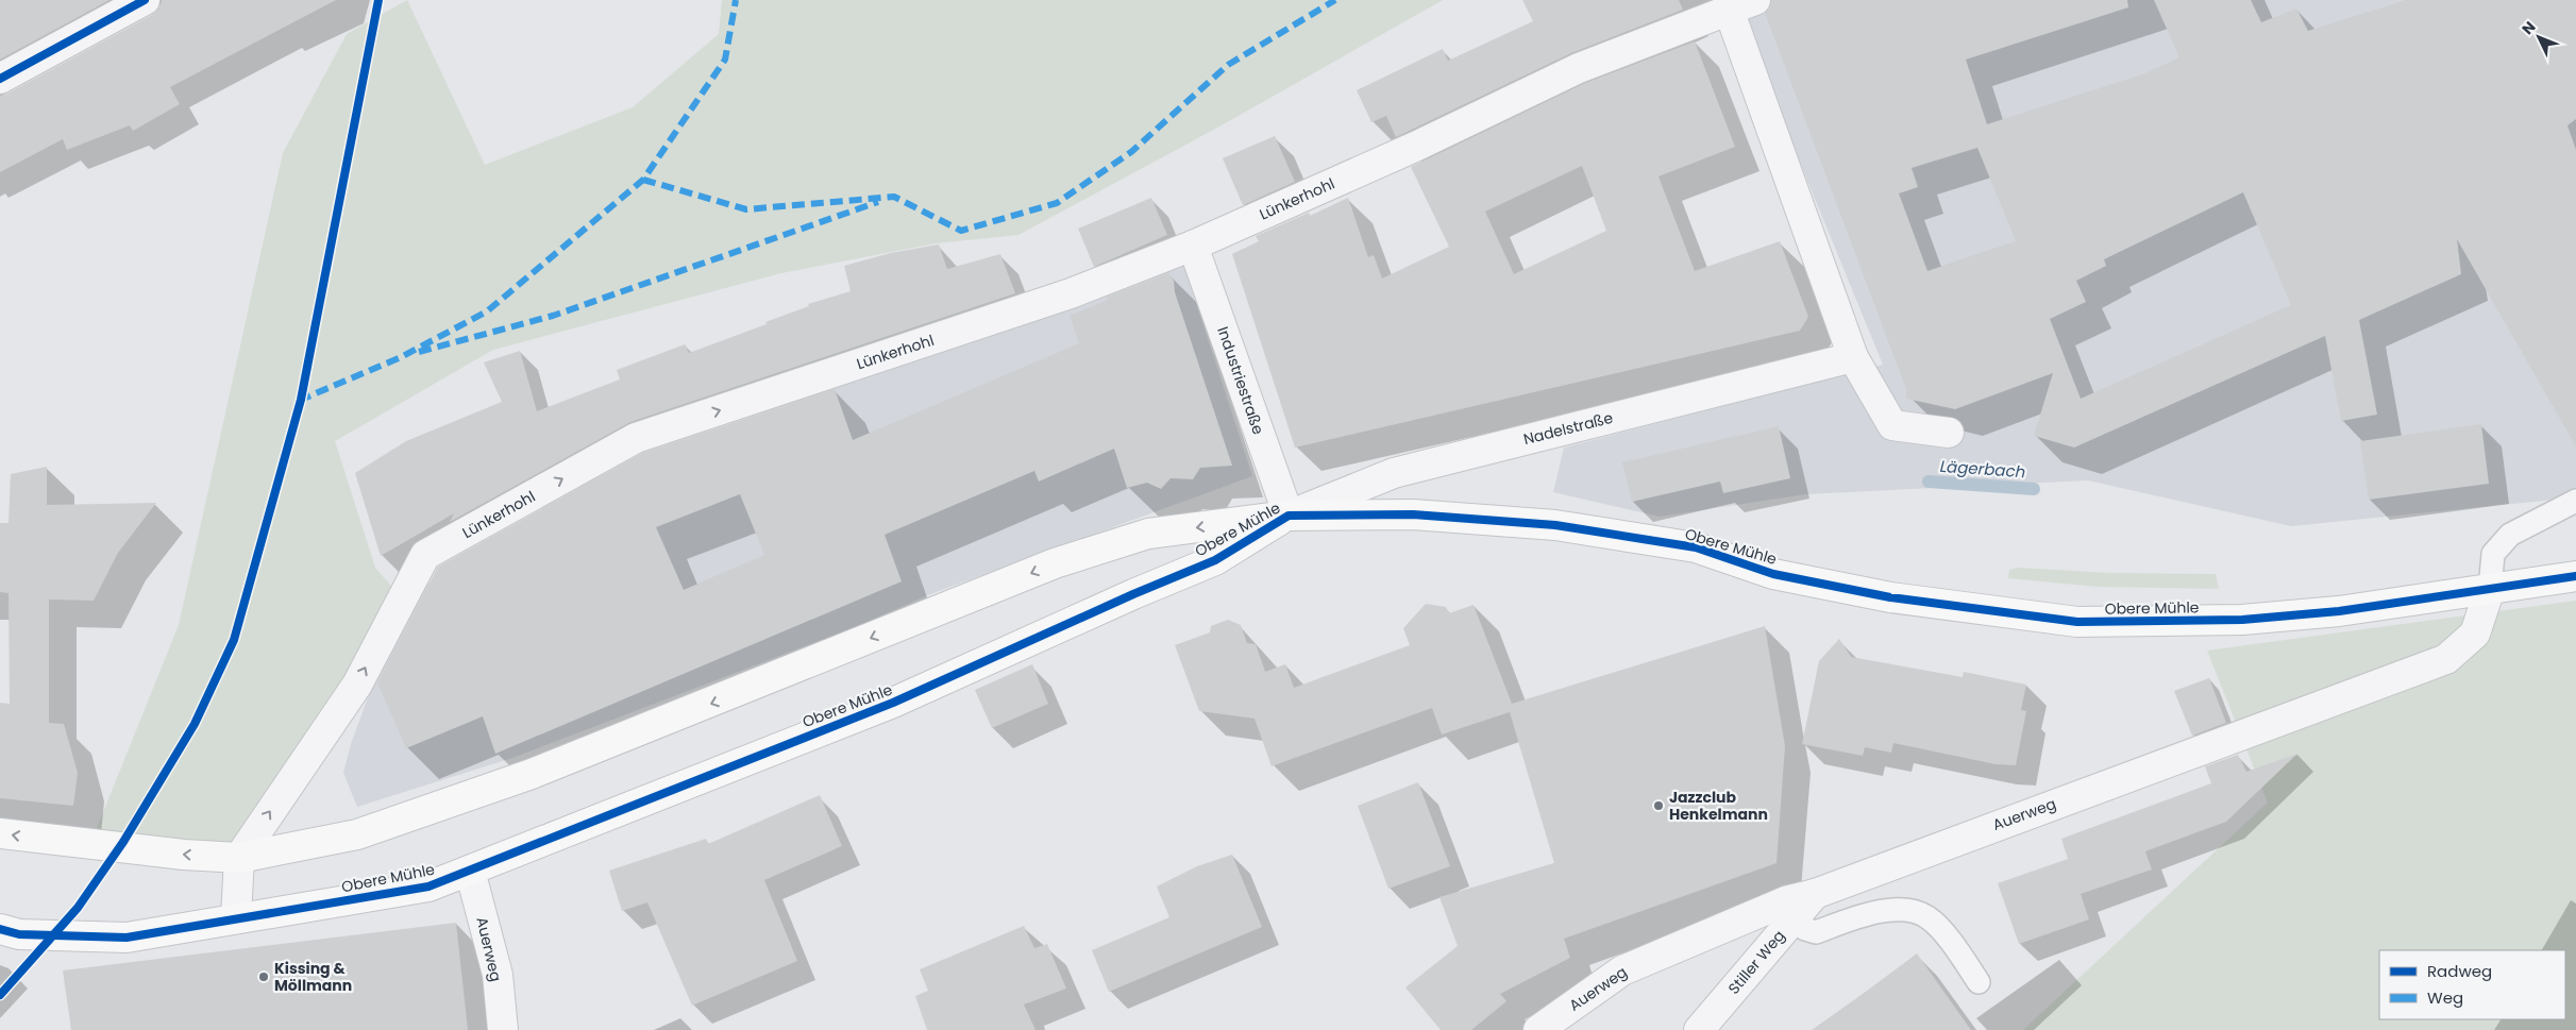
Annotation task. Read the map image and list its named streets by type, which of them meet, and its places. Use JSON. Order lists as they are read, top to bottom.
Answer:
{
  "streets": {
    "main road": ["Obere Mühle"],
    "street": [
      "Lünkerhohl",
      "Industriestraße",
      "Nadelstraße",
      "Auerweg",
      "Stiller Weg"
    ]
  },
  "crossings": [
    ["Lünkerhohl", "Industriestraße"],
    ["Lünkerhohl", "Obere Mühle"],
    ["Industriestraße", "Nadelstraße"],
    ["Industriestraße", "Obere Mühle"],
    ["Nadelstraße", "Obere Mühle"],
    ["Obere Mühle", "Auerweg"],
    ["Auerweg", "Stiller Weg"]
  ],
  "one_way": ["Lünkerhohl"],
  "water": ["Lägerbach"],
  "places": ["Jazzclub Henkelmann", "Kissing & Möllmann"],
  "legend": ["Radweg", "Weg"],
  "north": "top left"
}
